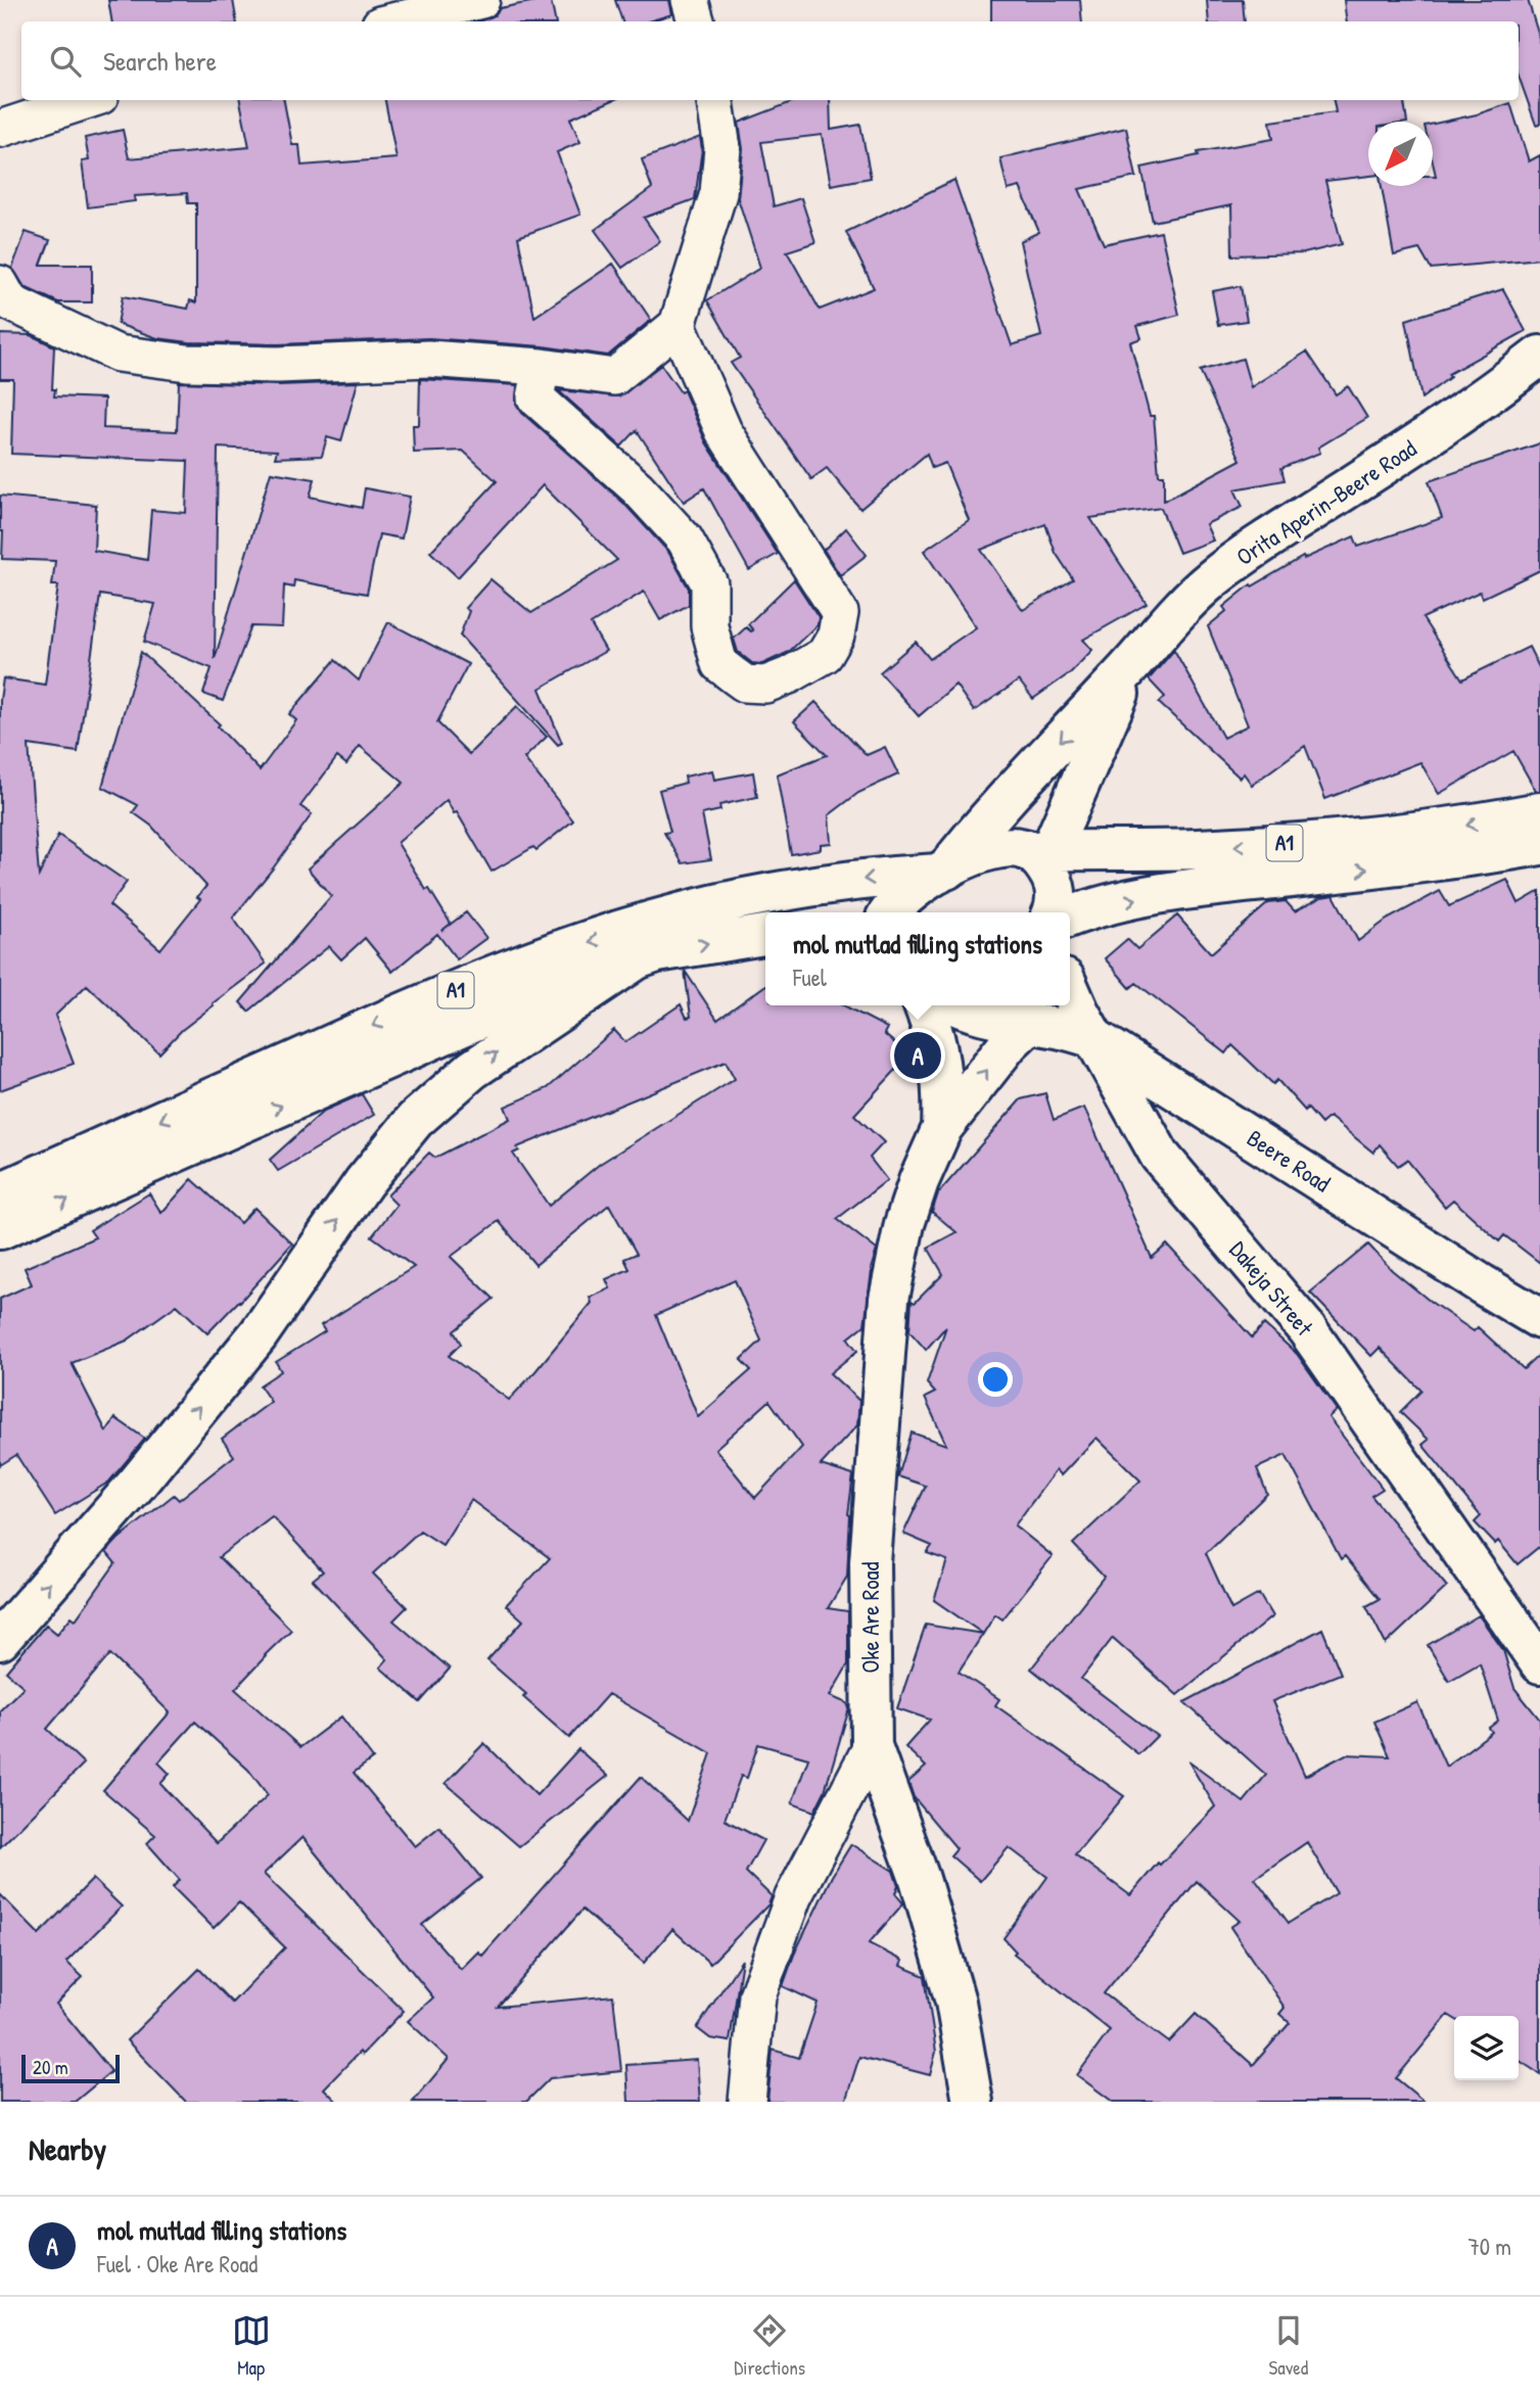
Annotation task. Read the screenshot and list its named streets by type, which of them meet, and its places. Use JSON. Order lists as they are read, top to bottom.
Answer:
{
  "streets": {
    "main road": [
      "Orita Aperin-Beere Road",
      "A1",
      "Beere Road",
      "Dakeja Street",
      "Oke Are Road"
    ]
  },
  "crossings": [
    ["Orita Aperin-Beere Road", "A1"],
    ["Beere Road", "Dakeja Street"]
  ],
  "scale_bar": "20 m",
  "north": "bottom left",
  "page": {
    "search": "Search here",
    "popup": ["mol mutlad filling stations", "Fuel"],
    "pins": "A",
    "scale": "20 m",
    "heading": "Nearby",
    "list": [
      {
        "mark": "A",
        "name": "mol mutlad filling stations",
        "note": "Fuel · Oke Are Road",
        "value": "70 m"
      }
    ],
    "nav": ["Map", "Directions", "Saved"]
  }
}
